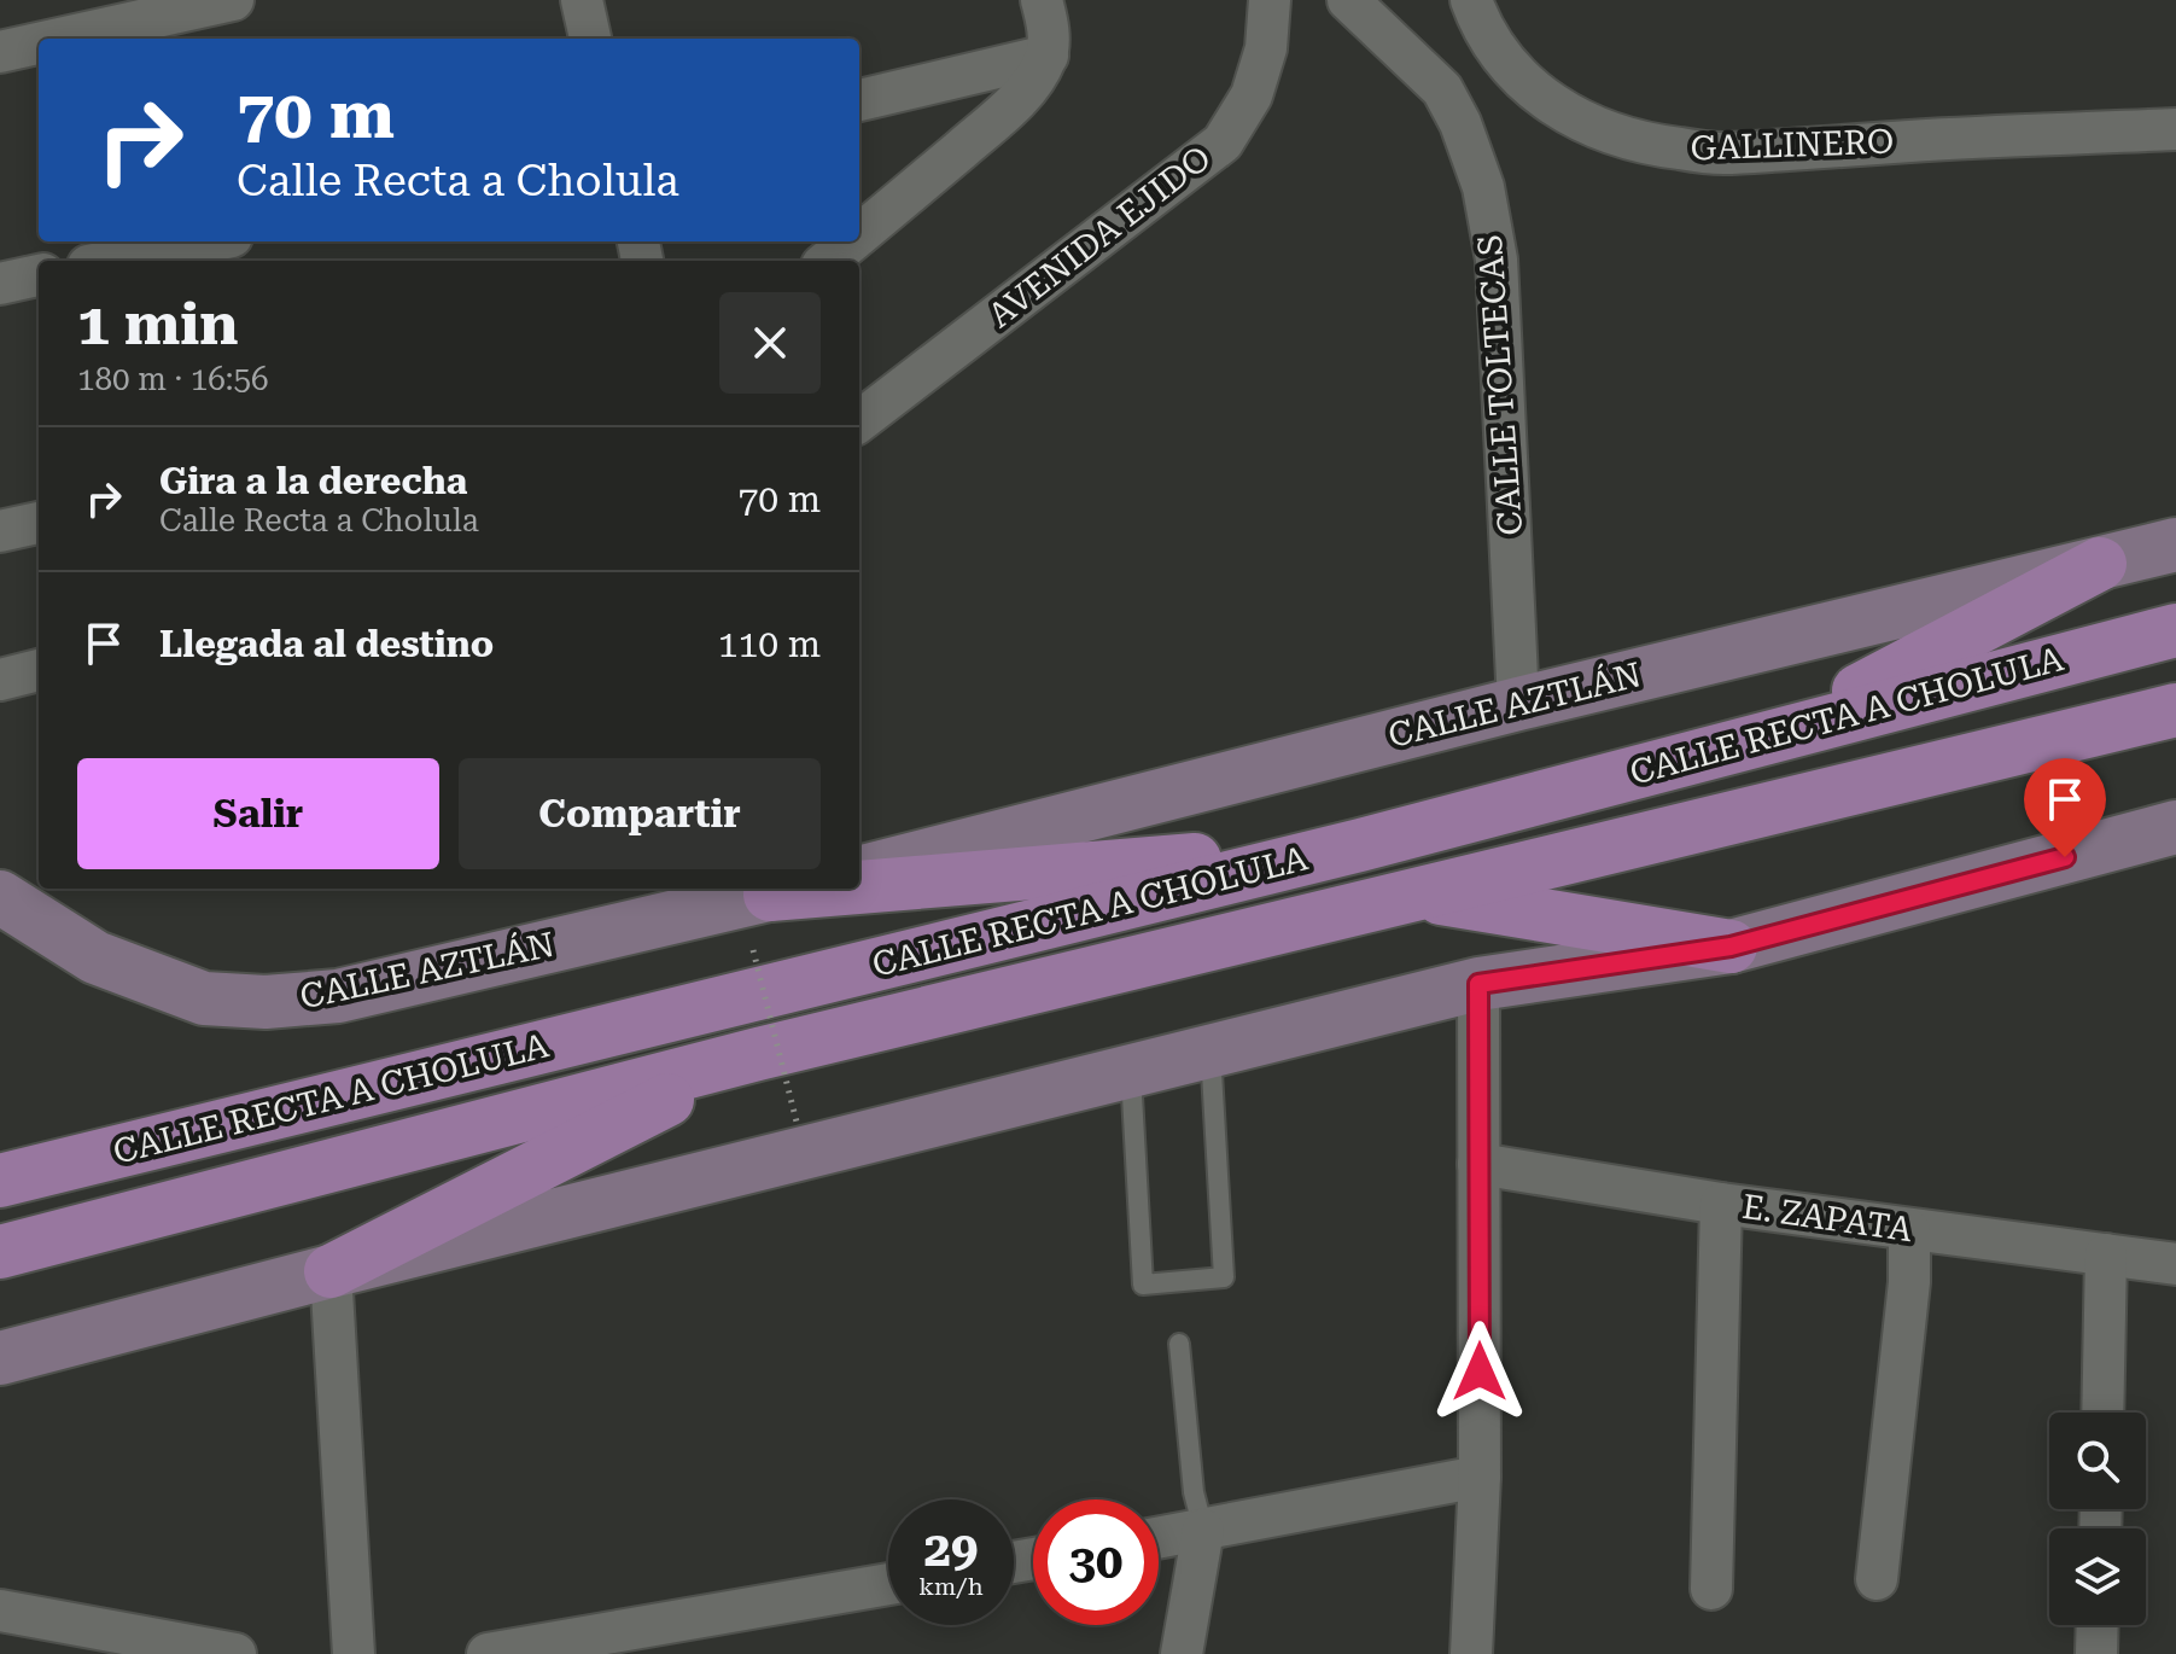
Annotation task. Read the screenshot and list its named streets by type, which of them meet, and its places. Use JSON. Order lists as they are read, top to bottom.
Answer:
{
  "streets": {
    "main road": ["CALLE AZTLÁN", "CALLE RECTA A CHOLULA"],
    "street": [
      "GALLINERO",
      "AVENIDA EJIDO",
      "CALLE TOLTECAS",
      "E. ZAPATA"
    ]
  },
  "crossings": [
    ["CALLE TOLTECAS", "CALLE AZTLÁN"]
  ],
  "page": {
    "turn": ["70 m", "Calle Recta a Cholula"],
    "heading": ["1 min", "180 m · 16:56"],
    "list": [
      {
        "name": "Gira a la derecha",
        "note": "Calle Recta a Cholula",
        "value": "70 m"
      },
      {
        "name": "Llegada al destino",
        "value": "110 m"
      }
    ],
    "buttons": ["Salir", "Compartir"],
    "speed": "29 km/h",
    "limit": "30"
  }
}
